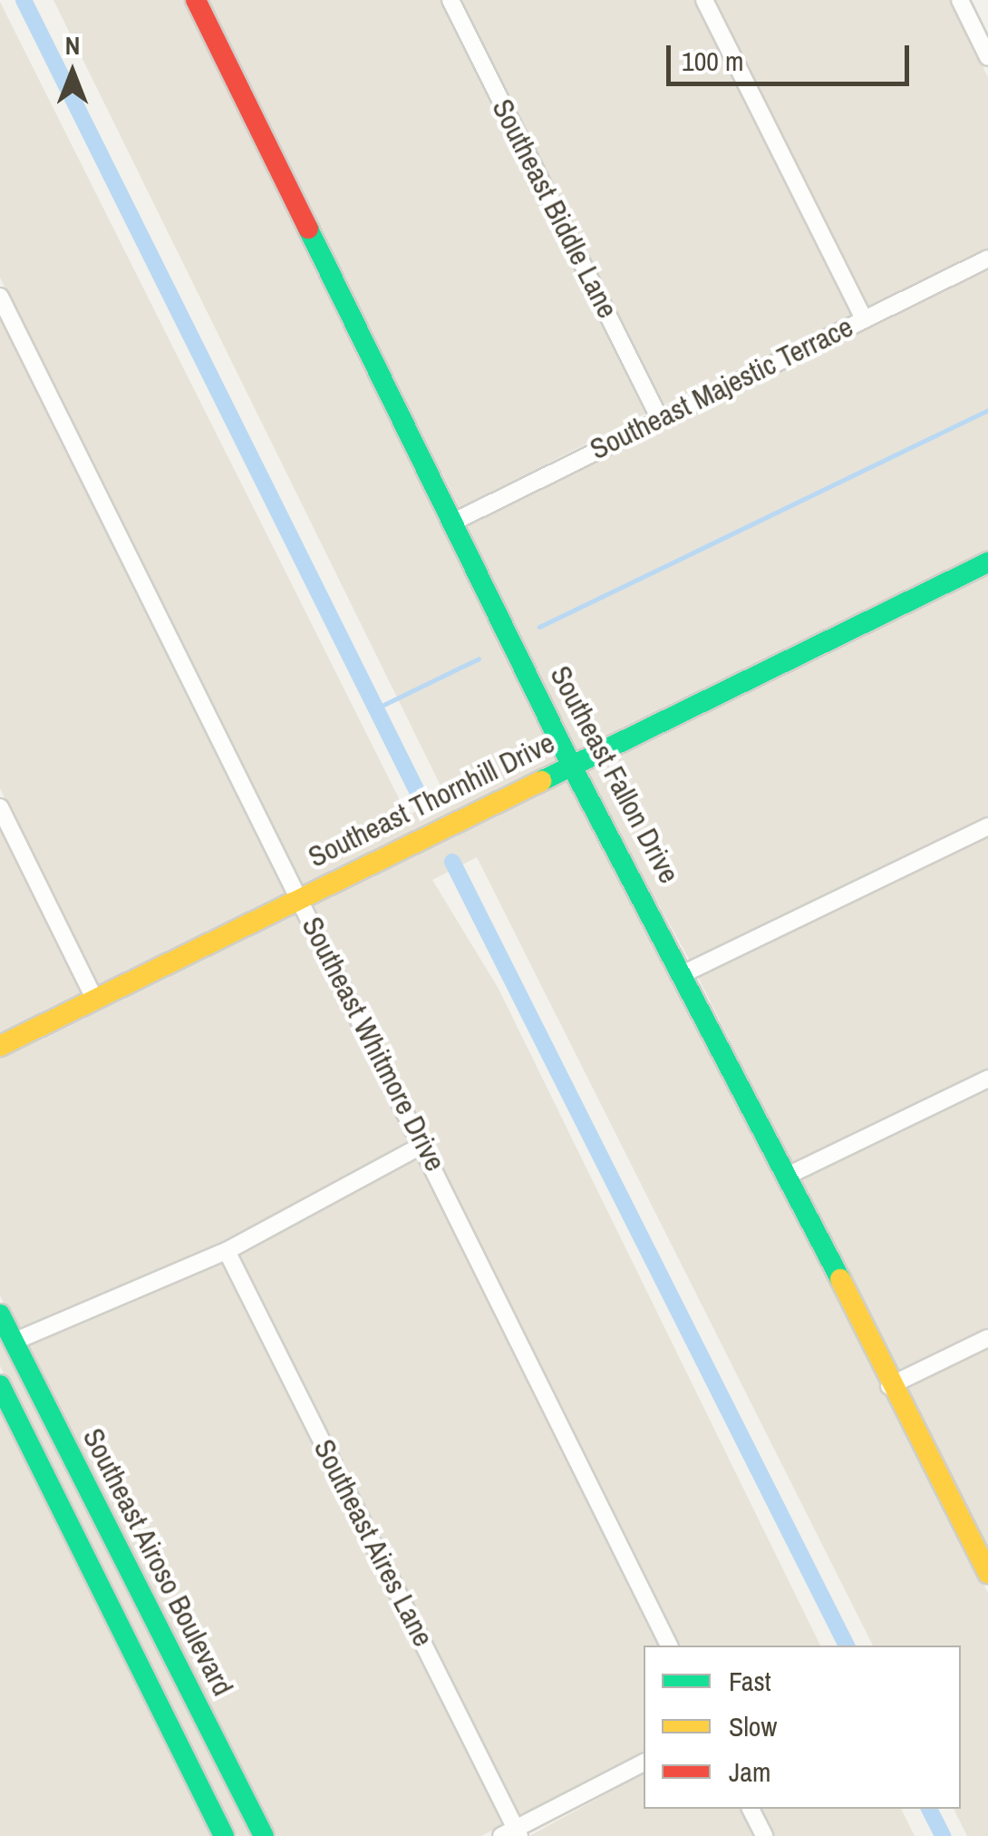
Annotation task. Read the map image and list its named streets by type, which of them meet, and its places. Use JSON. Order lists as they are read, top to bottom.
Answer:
{
  "streets": {
    "street": [
      "Southeast Biddle Lane",
      "Southeast Majestic Terrace",
      "Southeast Fallon Drive",
      "Southeast Thornhill Drive",
      "Southeast Whitmore Drive",
      "Southeast Aires Lane",
      "Southeast Airoso Boulevard"
    ]
  },
  "crossings": [
    ["Southeast Biddle Lane", "Southeast Majestic Terrace"],
    ["Southeast Majestic Terrace", "Southeast Fallon Drive"],
    ["Southeast Fallon Drive", "Southeast Thornhill Drive"],
    ["Southeast Thornhill Drive", "Southeast Whitmore Drive"]
  ],
  "legend": ["Fast", "Slow", "Jam"],
  "scale_bar": "100 m",
  "north": "top"
}
